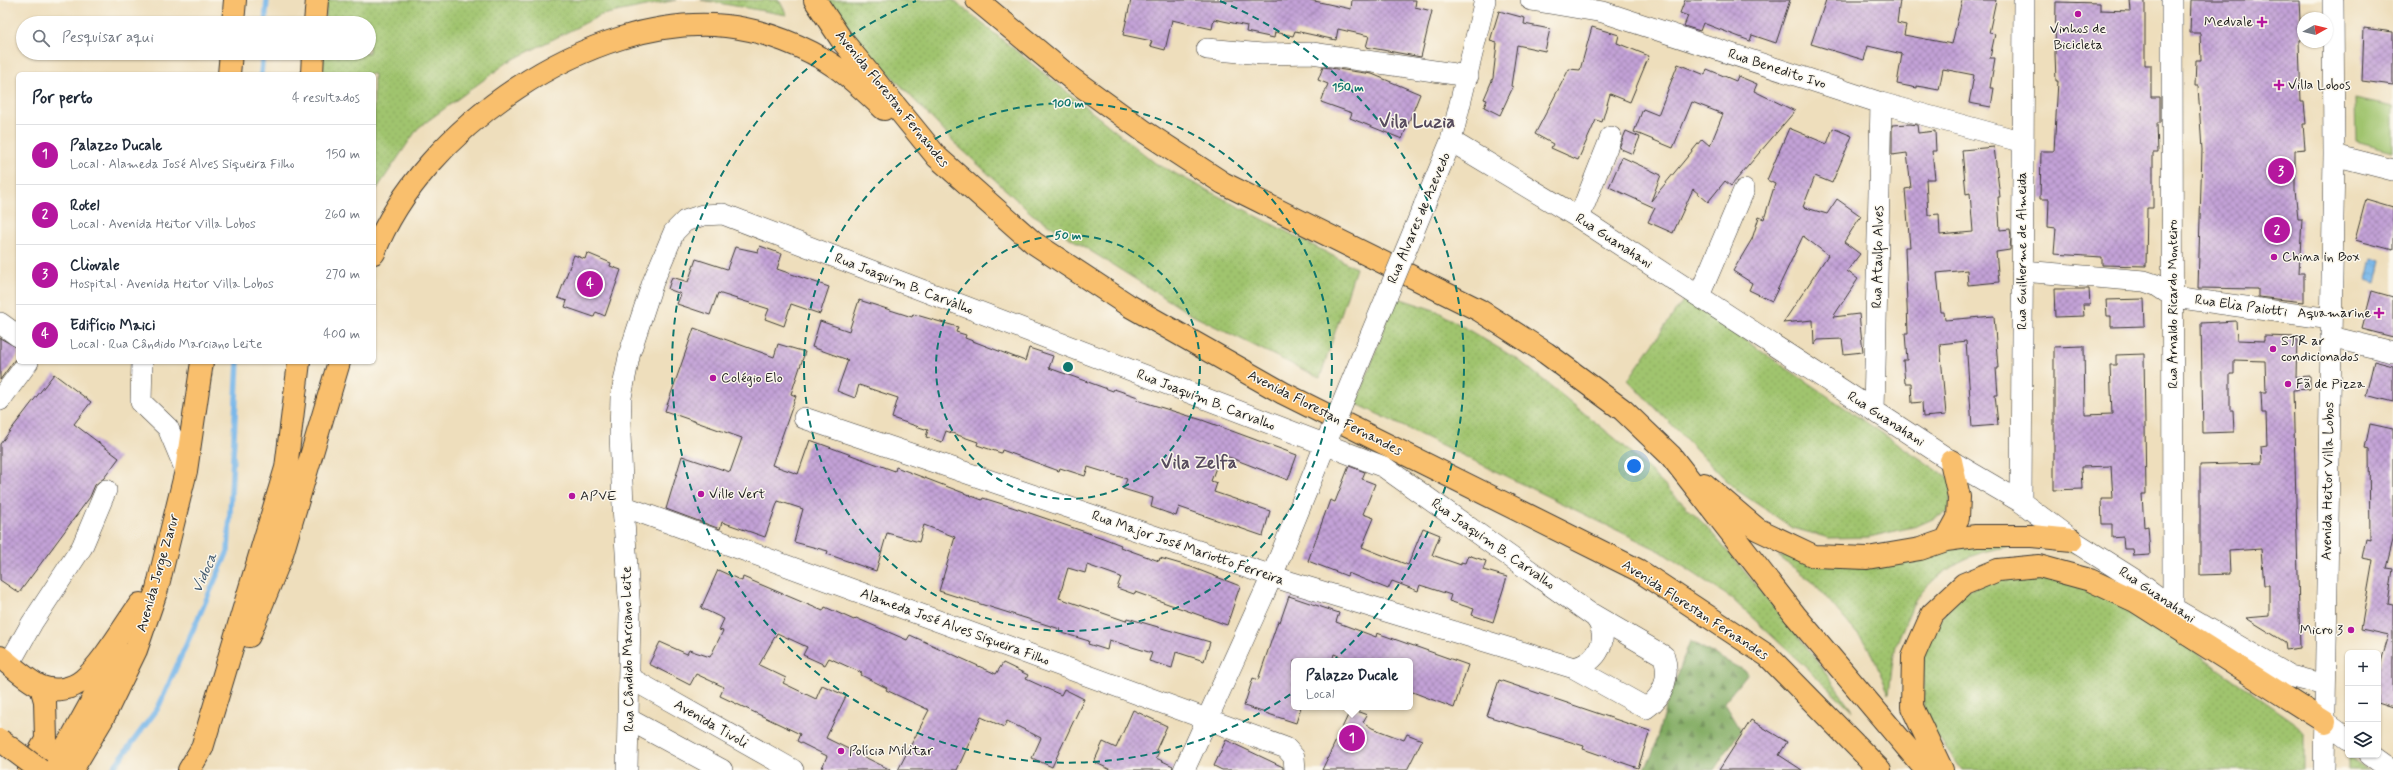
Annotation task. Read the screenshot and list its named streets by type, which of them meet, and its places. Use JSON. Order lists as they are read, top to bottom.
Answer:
{
  "streets": {
    "main road": ["Avenida Florestan Fernandes", "Avenida Jorge Zarur"],
    "street": [
      "Rua Benedito Ivo",
      "Rua Alvares de Azevedo",
      "Rua Guanahani",
      "Rua Guilherme de Almeida",
      "Rua Ataulfo Alves",
      "Rua Joaquim B. Carvalho",
      "Rua Arnaldo Ricardo Monteiro",
      "Rua Elia Paiotti",
      "Avenida Heitor Villa Lobos",
      "Rua Major José Mariotto Ferreira",
      "Alameda José Alves Siqueira Filho",
      "Rua Cândido Marciano Leite",
      "Avenida Tivoli"
    ]
  },
  "crossings": [
    ["Rua Benedito Ivo", "Rua Guilherme de Almeida"],
    ["Rua Benedito Ivo", "Rua Ataulfo Alves"],
    ["Rua Alvares de Azevedo", "Rua Guanahani"],
    ["Rua Alvares de Azevedo", "Rua Joaquim B. Carvalho"],
    ["Rua Alvares de Azevedo", "Rua Major José Mariotto Ferreira"],
    ["Rua Alvares de Azevedo", "Alameda José Alves Siqueira Filho"],
    ["Rua Guanahani", "Rua Guilherme de Almeida"],
    ["Rua Guanahani", "Rua Ataulfo Alves"],
    ["Rua Guanahani", "Rua Arnaldo Ricardo Monteiro"],
    ["Rua Guanahani", "Avenida Heitor Villa Lobos"],
    ["Rua Joaquim B. Carvalho", "Rua Major José Mariotto Ferreira"],
    ["Rua Joaquim B. Carvalho", "Rua Cândido Marciano Leite"],
    ["Rua Arnaldo Ricardo Monteiro", "Rua Elia Paiotti"],
    ["Rua Elia Paiotti", "Avenida Heitor Villa Lobos"],
    ["Alameda José Alves Siqueira Filho", "Rua Cândido Marciano Leite"],
    ["Rua Cândido Marciano Leite", "Avenida Tivoli"]
  ],
  "districts": ["Vila Luzia", "Vila Zelfa"],
  "water": ["Vidoca"],
  "places": {
    "other": [
      "Vinhos de Bicicleta",
      "China in Box",
      "STR ar condicionados",
      "Colégio Elo",
      "Fã de Pizza",
      "Ville Vert",
      "APVE",
      "Micro 3",
      "Polícia Militar"
    ],
    "health": ["Medvale", "Villa Lobos", "Aquamarine"]
  },
  "north": "right",
  "page": {
    "search": "Pesquisar aqui",
    "heading": ["Por perto", "4 resultados"],
    "list": [
      {
        "mark": "1",
        "name": "Palazzo Ducale",
        "note": "Local · Alameda José Alves Siqueira Filho",
        "value": "150 m"
      },
      {
        "mark": "2",
        "name": "Rotel",
        "note": "Local · Avenida Heitor Villa Lobos",
        "value": "260 m"
      },
      {
        "mark": "3",
        "name": "Cliovale",
        "note": "Hospital · Avenida Heitor Villa Lobos",
        "value": "270 m"
      },
      {
        "mark": "4",
        "name": "Edifício Maici",
        "note": "Local · Rua Cândido Marciano Leite",
        "value": "400 m"
      }
    ],
    "pins": [
      "3",
      "2",
      "4",
      "1"
    ],
    "map_buttons": ["+", "−"],
    "popup": ["Palazzo Ducale", "Local"]
  },
  "rings": ["150 m", "100 m", "50 m"]
}
